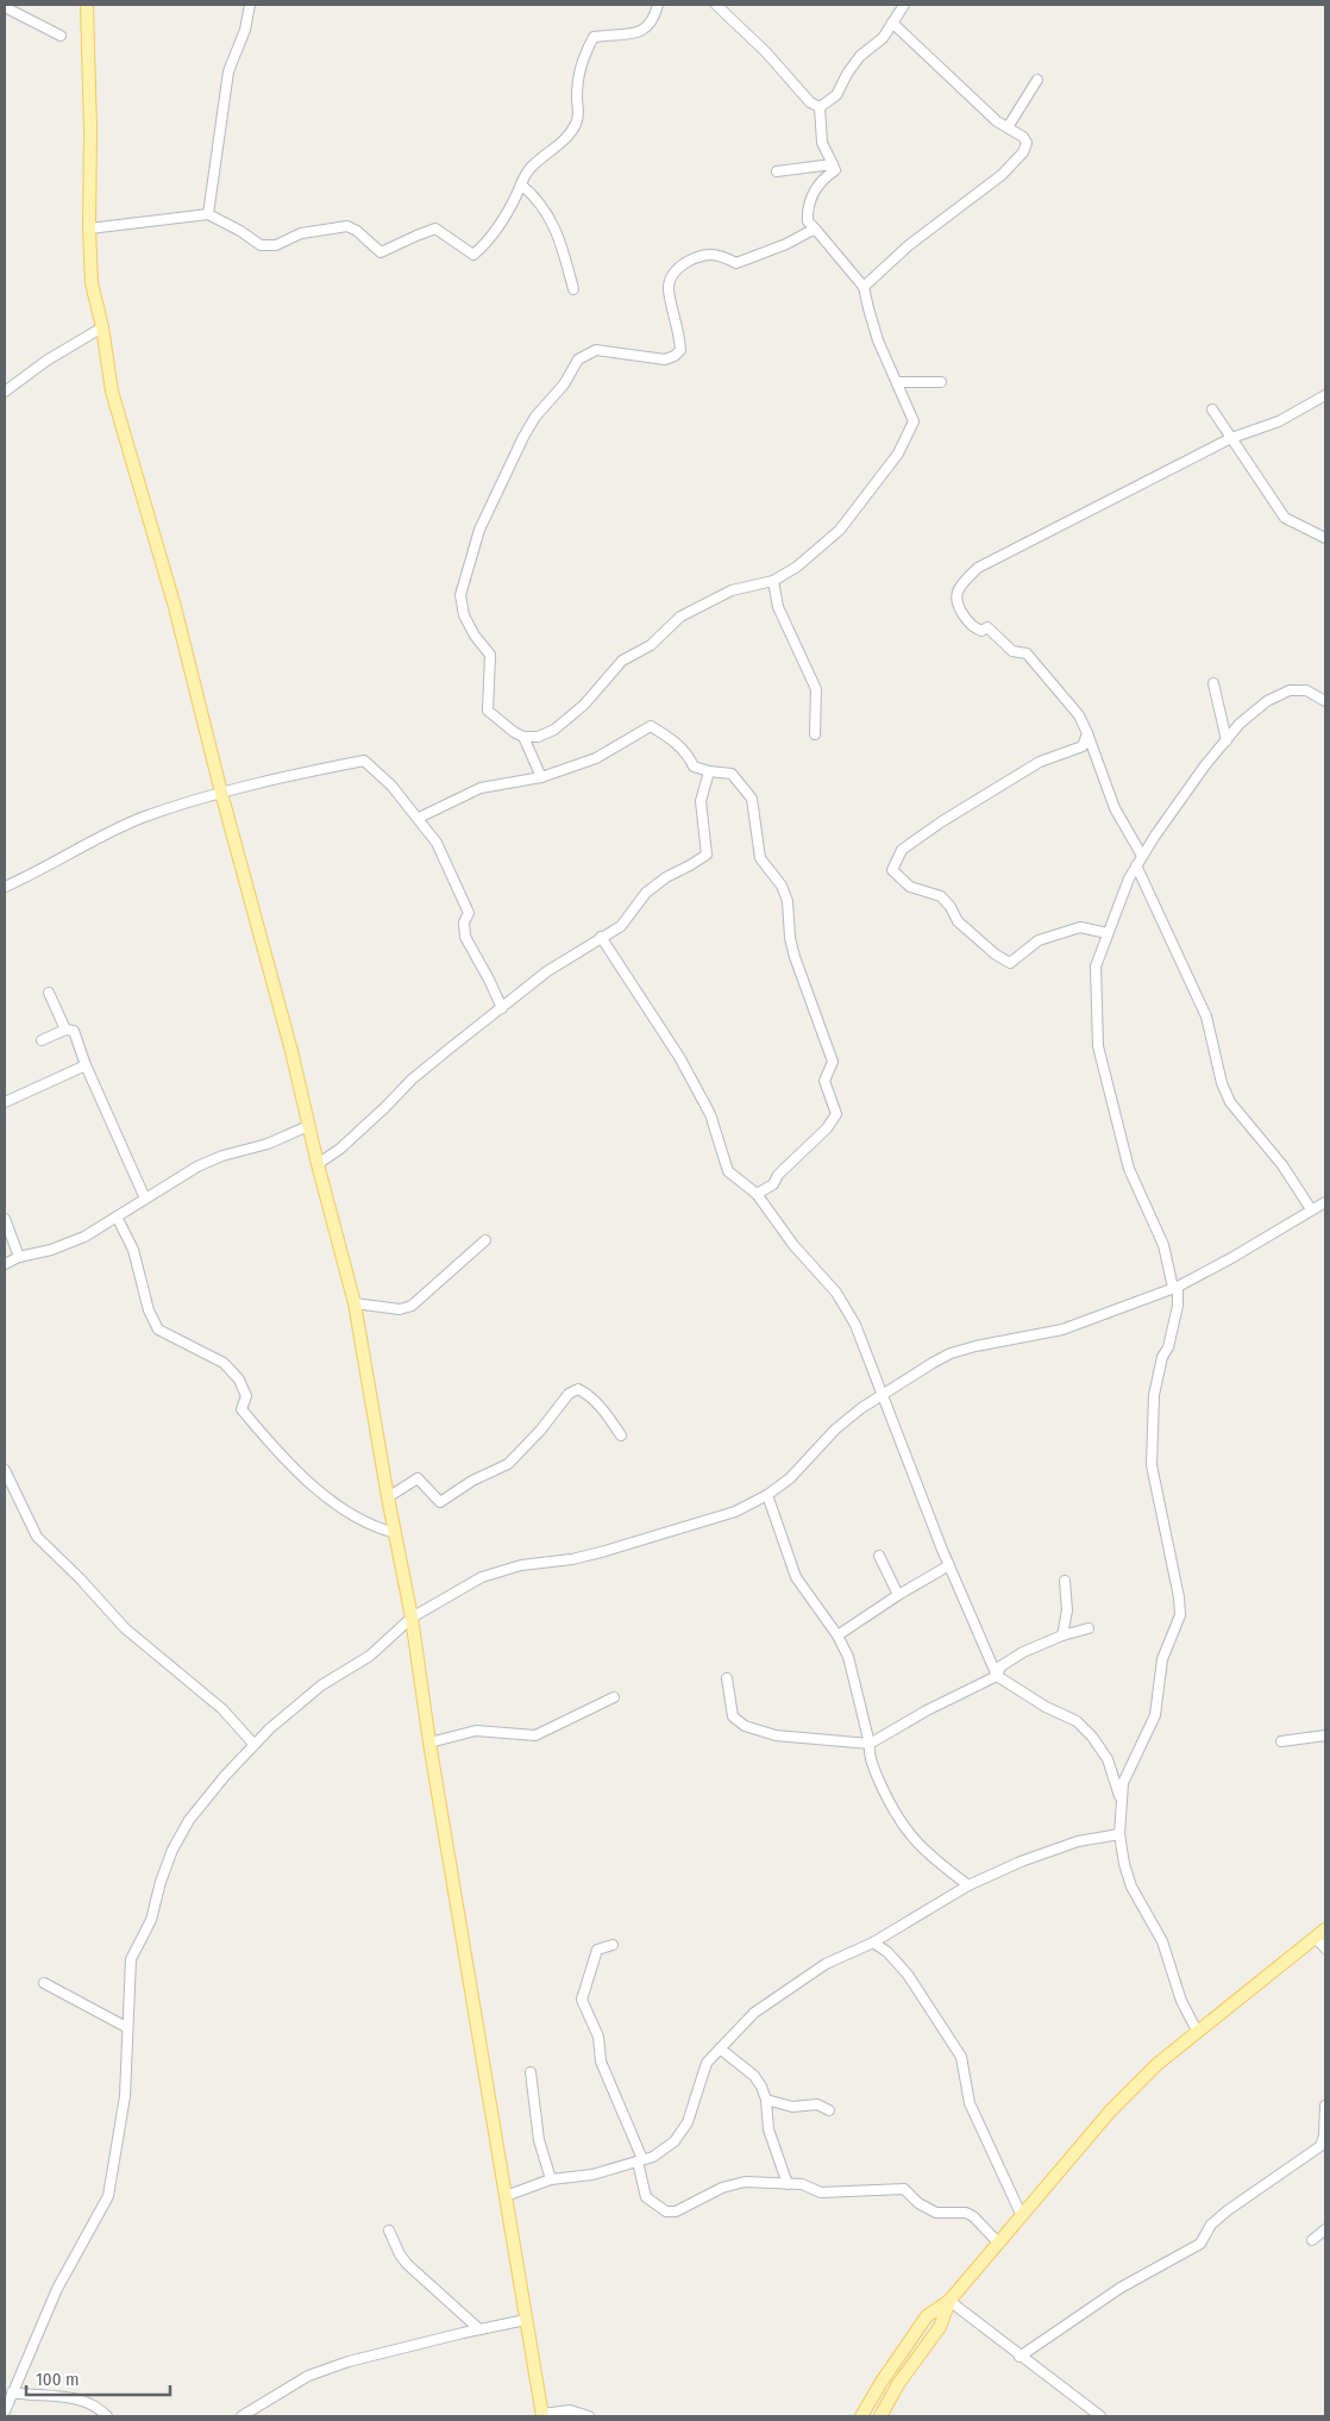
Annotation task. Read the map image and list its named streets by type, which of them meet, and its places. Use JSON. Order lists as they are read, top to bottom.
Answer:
{
  "scale_bar": "100 m"
}
